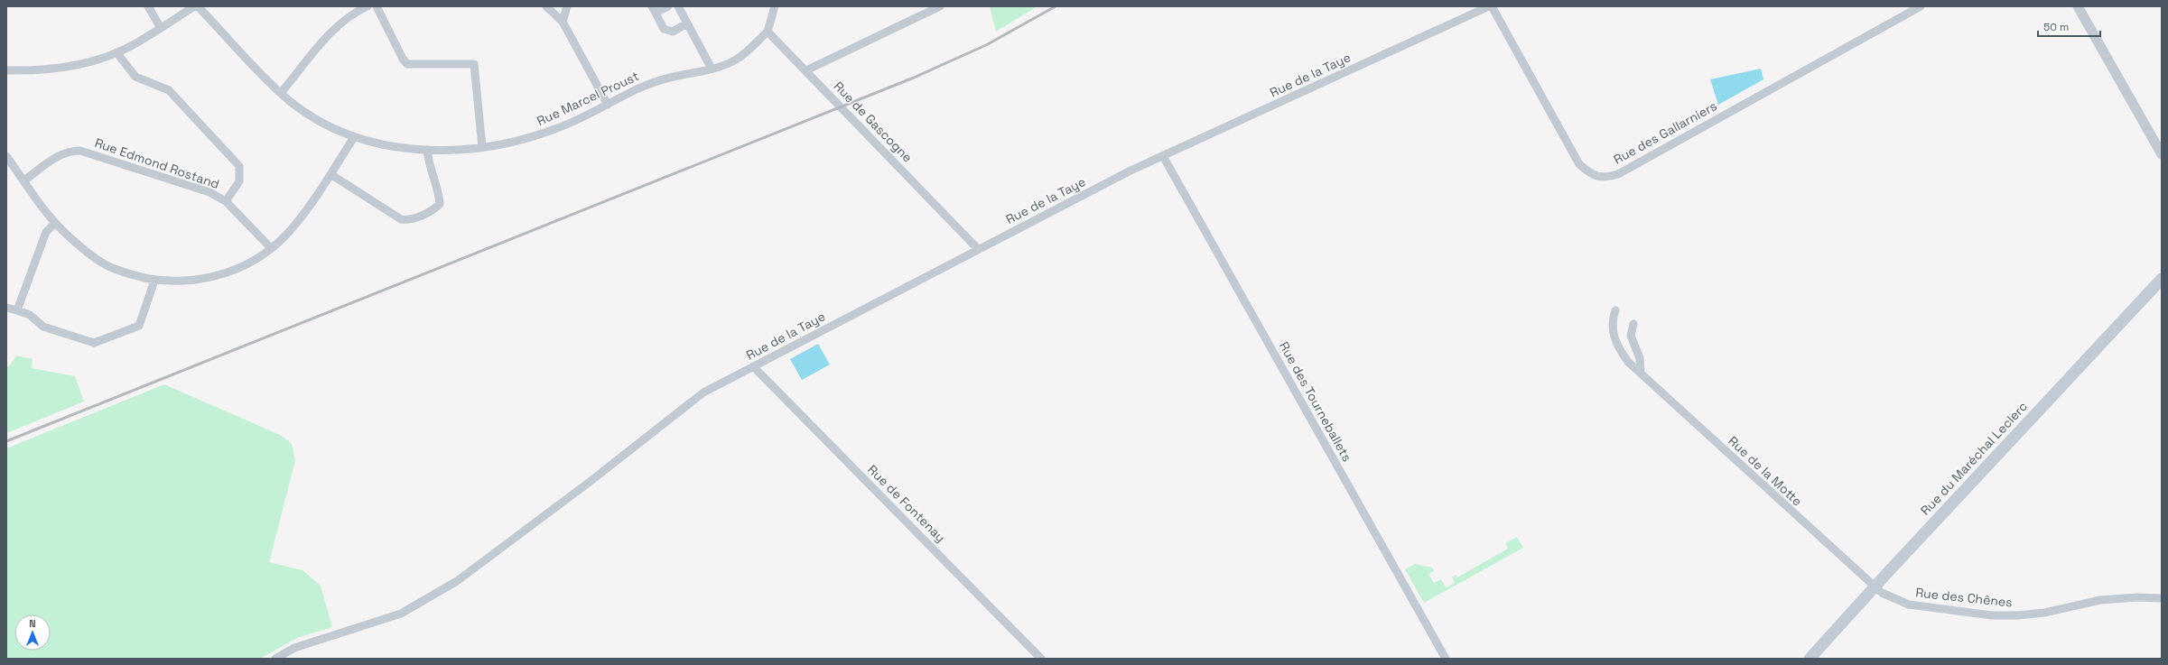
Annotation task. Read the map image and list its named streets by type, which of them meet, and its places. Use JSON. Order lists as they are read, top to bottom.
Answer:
{
  "streets": {
    "main road": ["Rue du Maréchal Leclerc"],
    "street": [
      "Rue de la Taye",
      "Rue Marcel Proust",
      "Rue de Gascogne",
      "Rue des Gallarniers",
      "Rue Edmond Rostand",
      "Rue des Tourneballets",
      "Rue de la Motte",
      "Rue de Fontenay",
      "Rue des Chênes"
    ]
  },
  "crossings": [
    ["Rue de la Taye", "Rue de Gascogne"],
    ["Rue de la Taye", "Rue des Gallarniers"],
    ["Rue de la Taye", "Rue des Tourneballets"],
    ["Rue de la Taye", "Rue de Fontenay"],
    ["Rue Marcel Proust", "Rue de Gascogne"],
    ["Rue du Maréchal Leclerc", "Rue de la Motte"],
    ["Rue du Maréchal Leclerc", "Rue des Chênes"],
    ["Rue de la Motte", "Rue des Chênes"]
  ],
  "scale_bar": "50 m",
  "north": "top"
}
